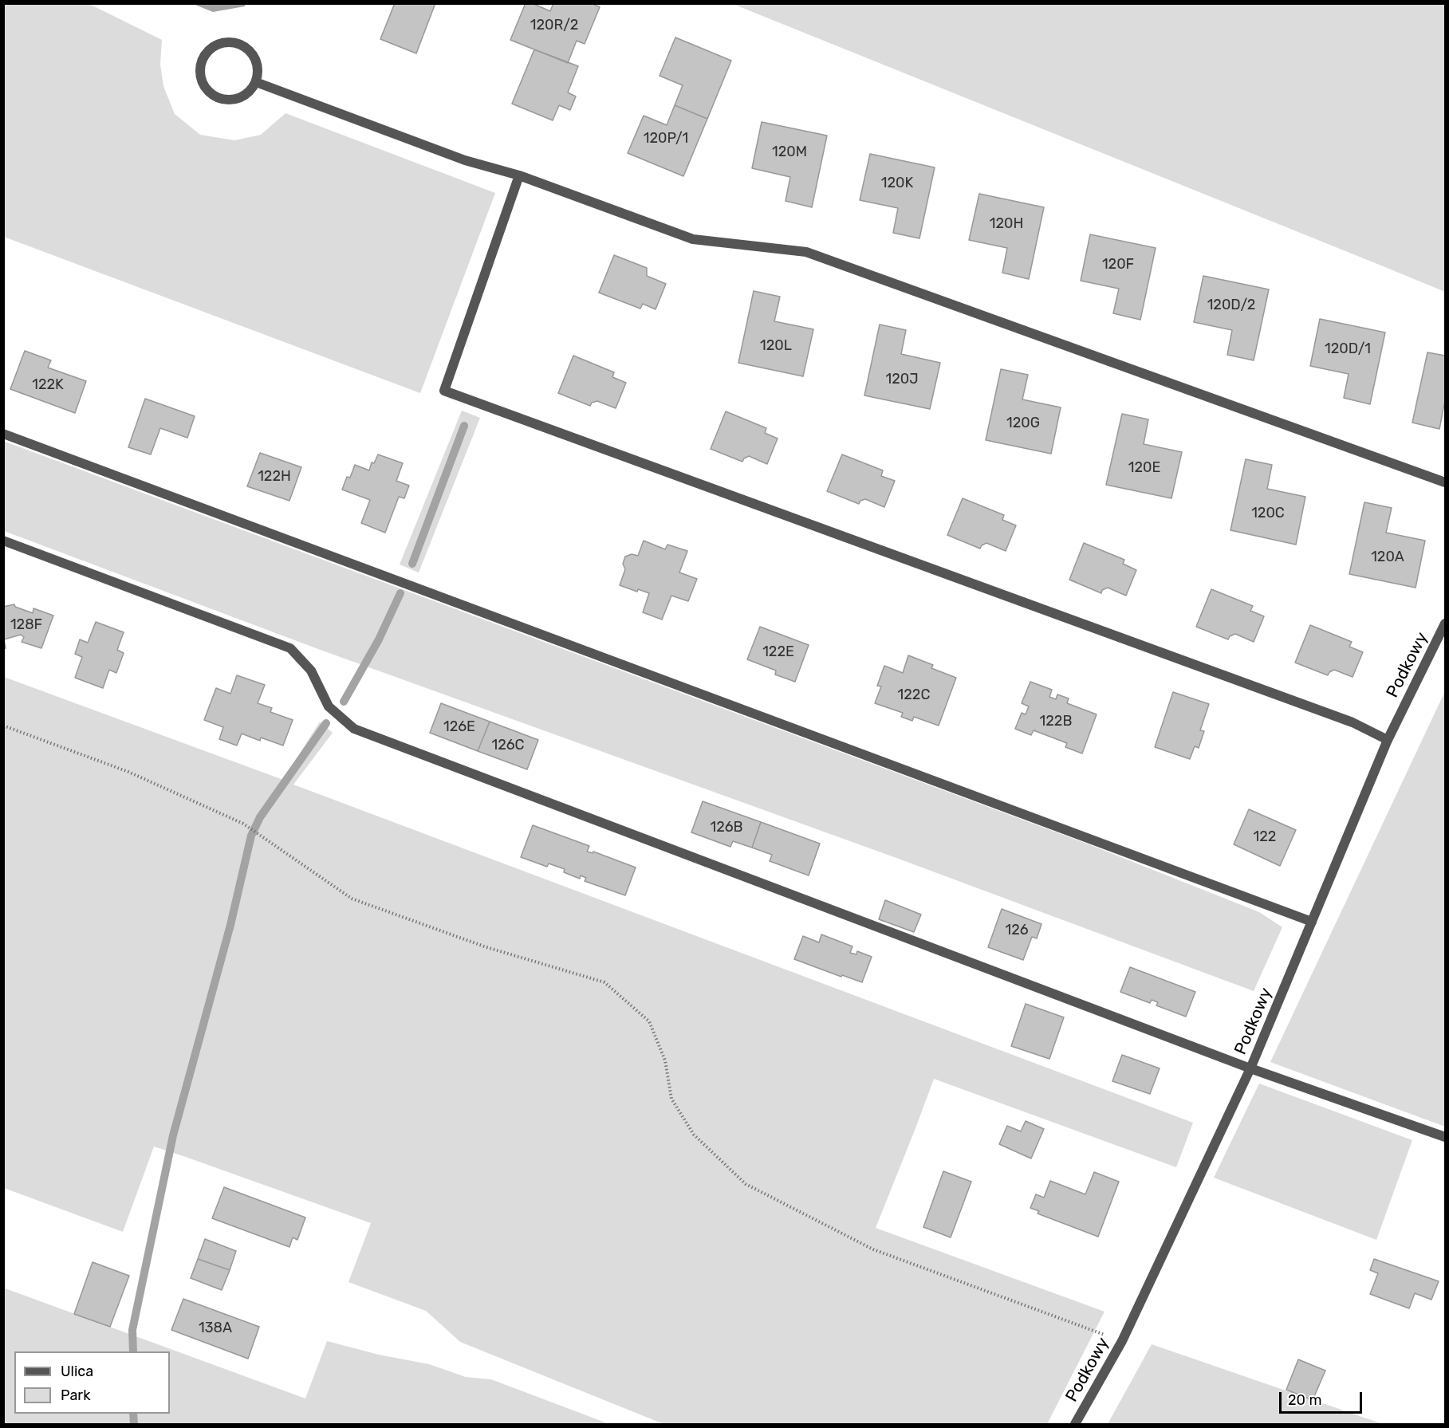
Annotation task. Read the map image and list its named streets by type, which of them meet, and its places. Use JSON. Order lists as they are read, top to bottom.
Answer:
{
  "streets": {
    "street": ["Podkowy"]
  },
  "house_numbers": [
    "120R/2",
    "120P/1",
    "120M",
    "120K",
    "120H",
    "120F",
    "120D/2",
    "120L",
    "120D/1",
    "120J",
    "122K",
    "120G",
    "120E",
    "122H",
    "120C",
    "120A",
    "128F",
    "122E",
    "122C",
    "122B",
    "126E",
    "126C",
    "126B",
    "122",
    "126",
    "138A"
  ],
  "legend": ["Ulica", "Park"],
  "scale_bar": "20 m"
}
